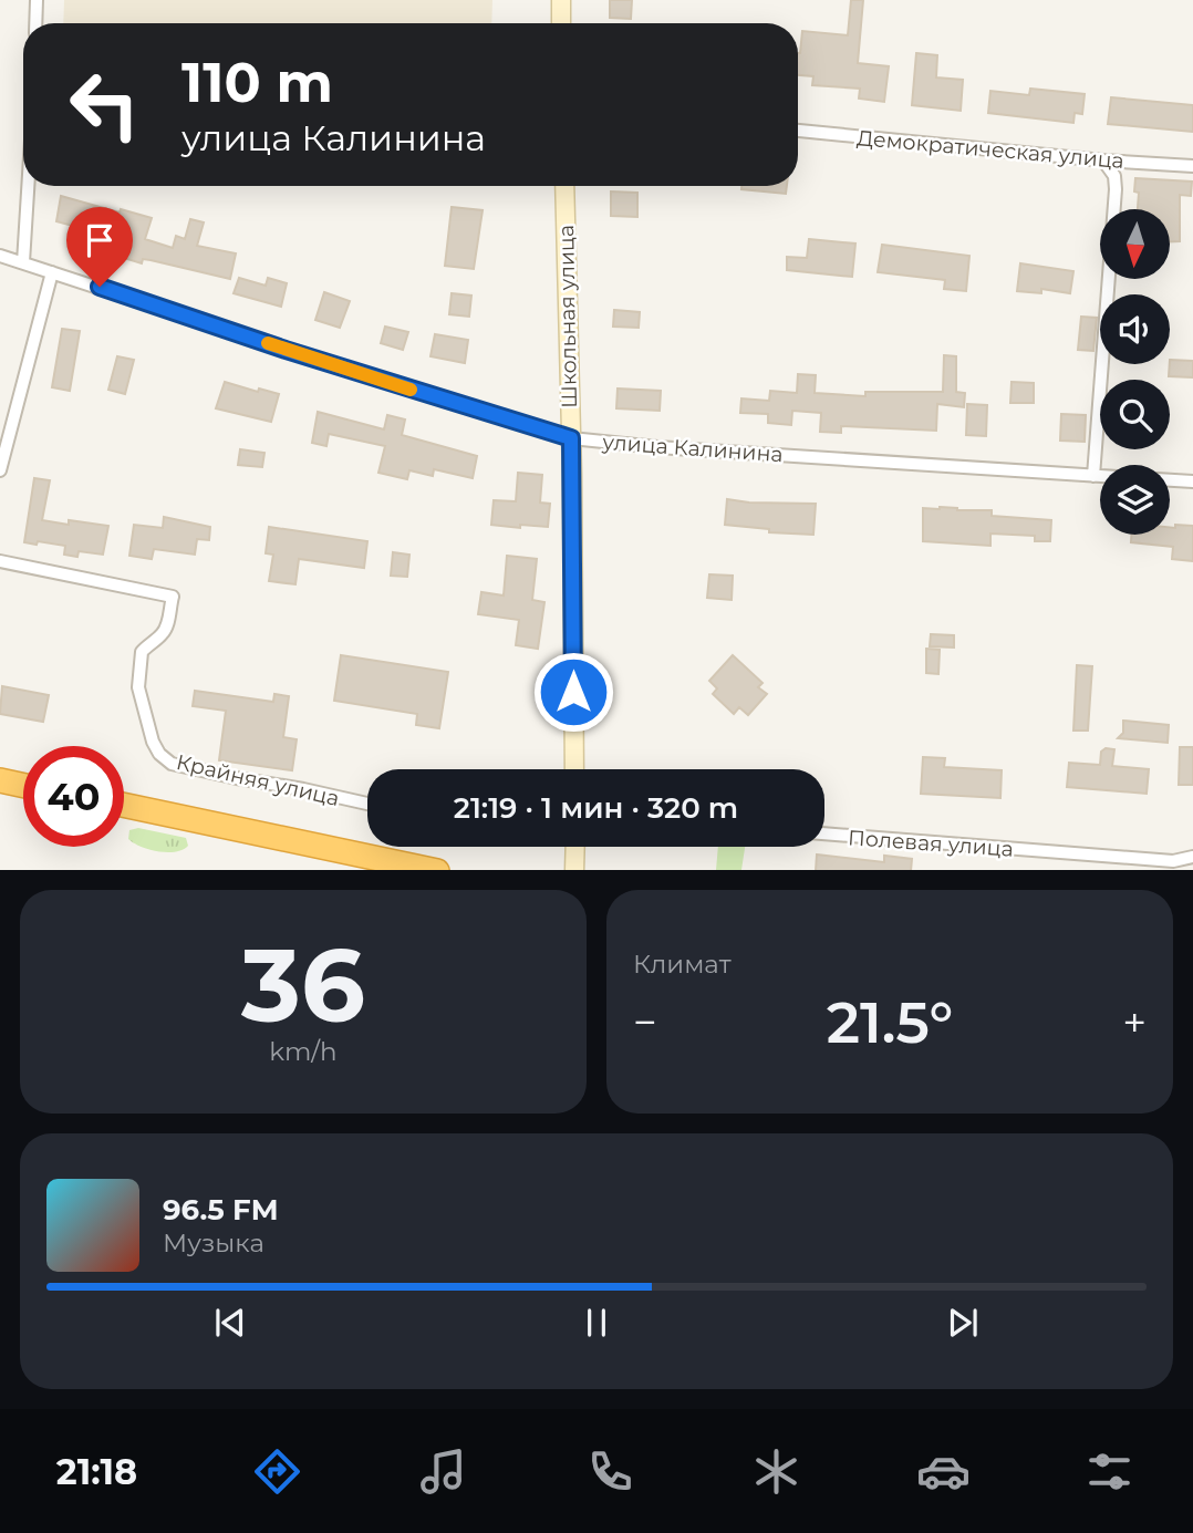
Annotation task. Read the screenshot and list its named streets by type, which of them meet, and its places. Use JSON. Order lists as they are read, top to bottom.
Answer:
{
  "streets": {
    "street": [
      "Демократическая улица",
      "Школьная улица",
      "улица Калинина",
      "Крайняя улица",
      "Полевая улица"
    ]
  },
  "crossings": [
    ["Школьная улица", "улица Калинина"]
  ],
  "north": "bottom",
  "page": {
    "turn": ["110 m", "улица Калинина"],
    "limit": "40",
    "trip": "21:19 · 1 мин · 320 m",
    "tile": [
      ["36", "km/h"],
      "Климат"
    ],
    "heat": ["−", "21.5°", "+"],
    "song": ["96.5 FM", "Музыка"],
    "tabs": "21:18"
  }
}
